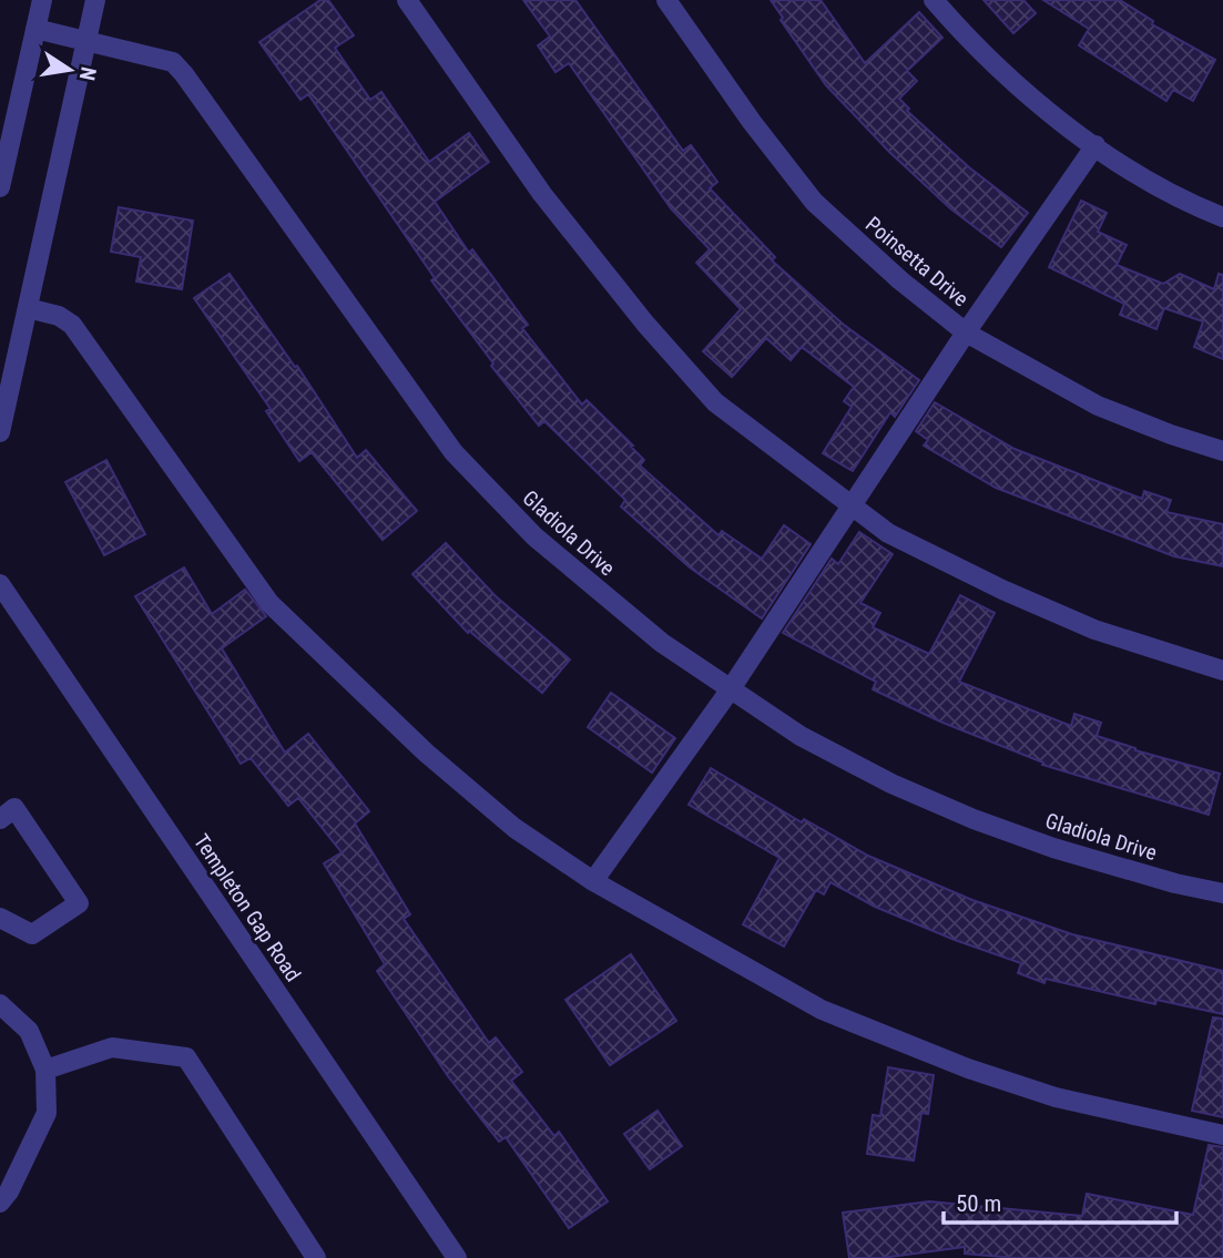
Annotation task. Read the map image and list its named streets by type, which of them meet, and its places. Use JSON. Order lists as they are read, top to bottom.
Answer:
{
  "streets": {
    "street": ["Poinsetta Drive", "Gladiola Drive", "Templeton Gap Road"]
  },
  "scale_bar": "50 m",
  "north": "right"
}
